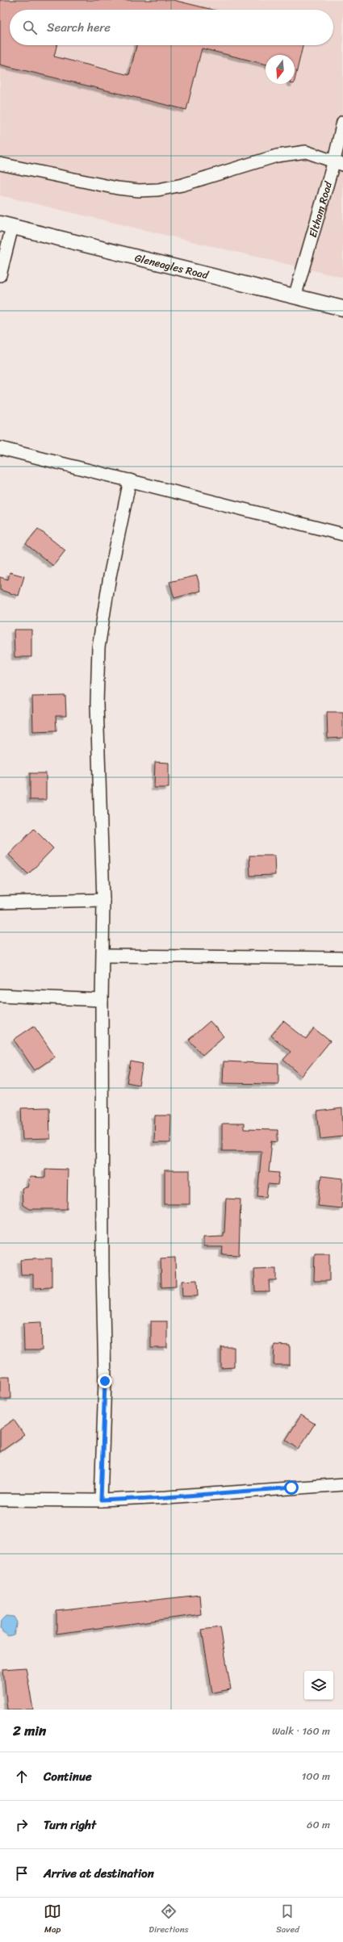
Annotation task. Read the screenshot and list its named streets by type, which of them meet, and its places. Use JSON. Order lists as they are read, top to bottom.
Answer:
{
  "streets": {
    "street": ["Eltham Road", "Gleneagles Road"]
  },
  "crossings": [
    ["Eltham Road", "Gleneagles Road"]
  ],
  "north": "bottom",
  "page": {
    "search": "Search here",
    "heading": ["2 min", "Walk · 160 m"],
    "list": [
      ["Continue", "100 m"],
      ["Turn right", "60 m"],
      "Arrive at destination"
    ],
    "nav": ["Map", "Directions", "Saved"]
  }
}
